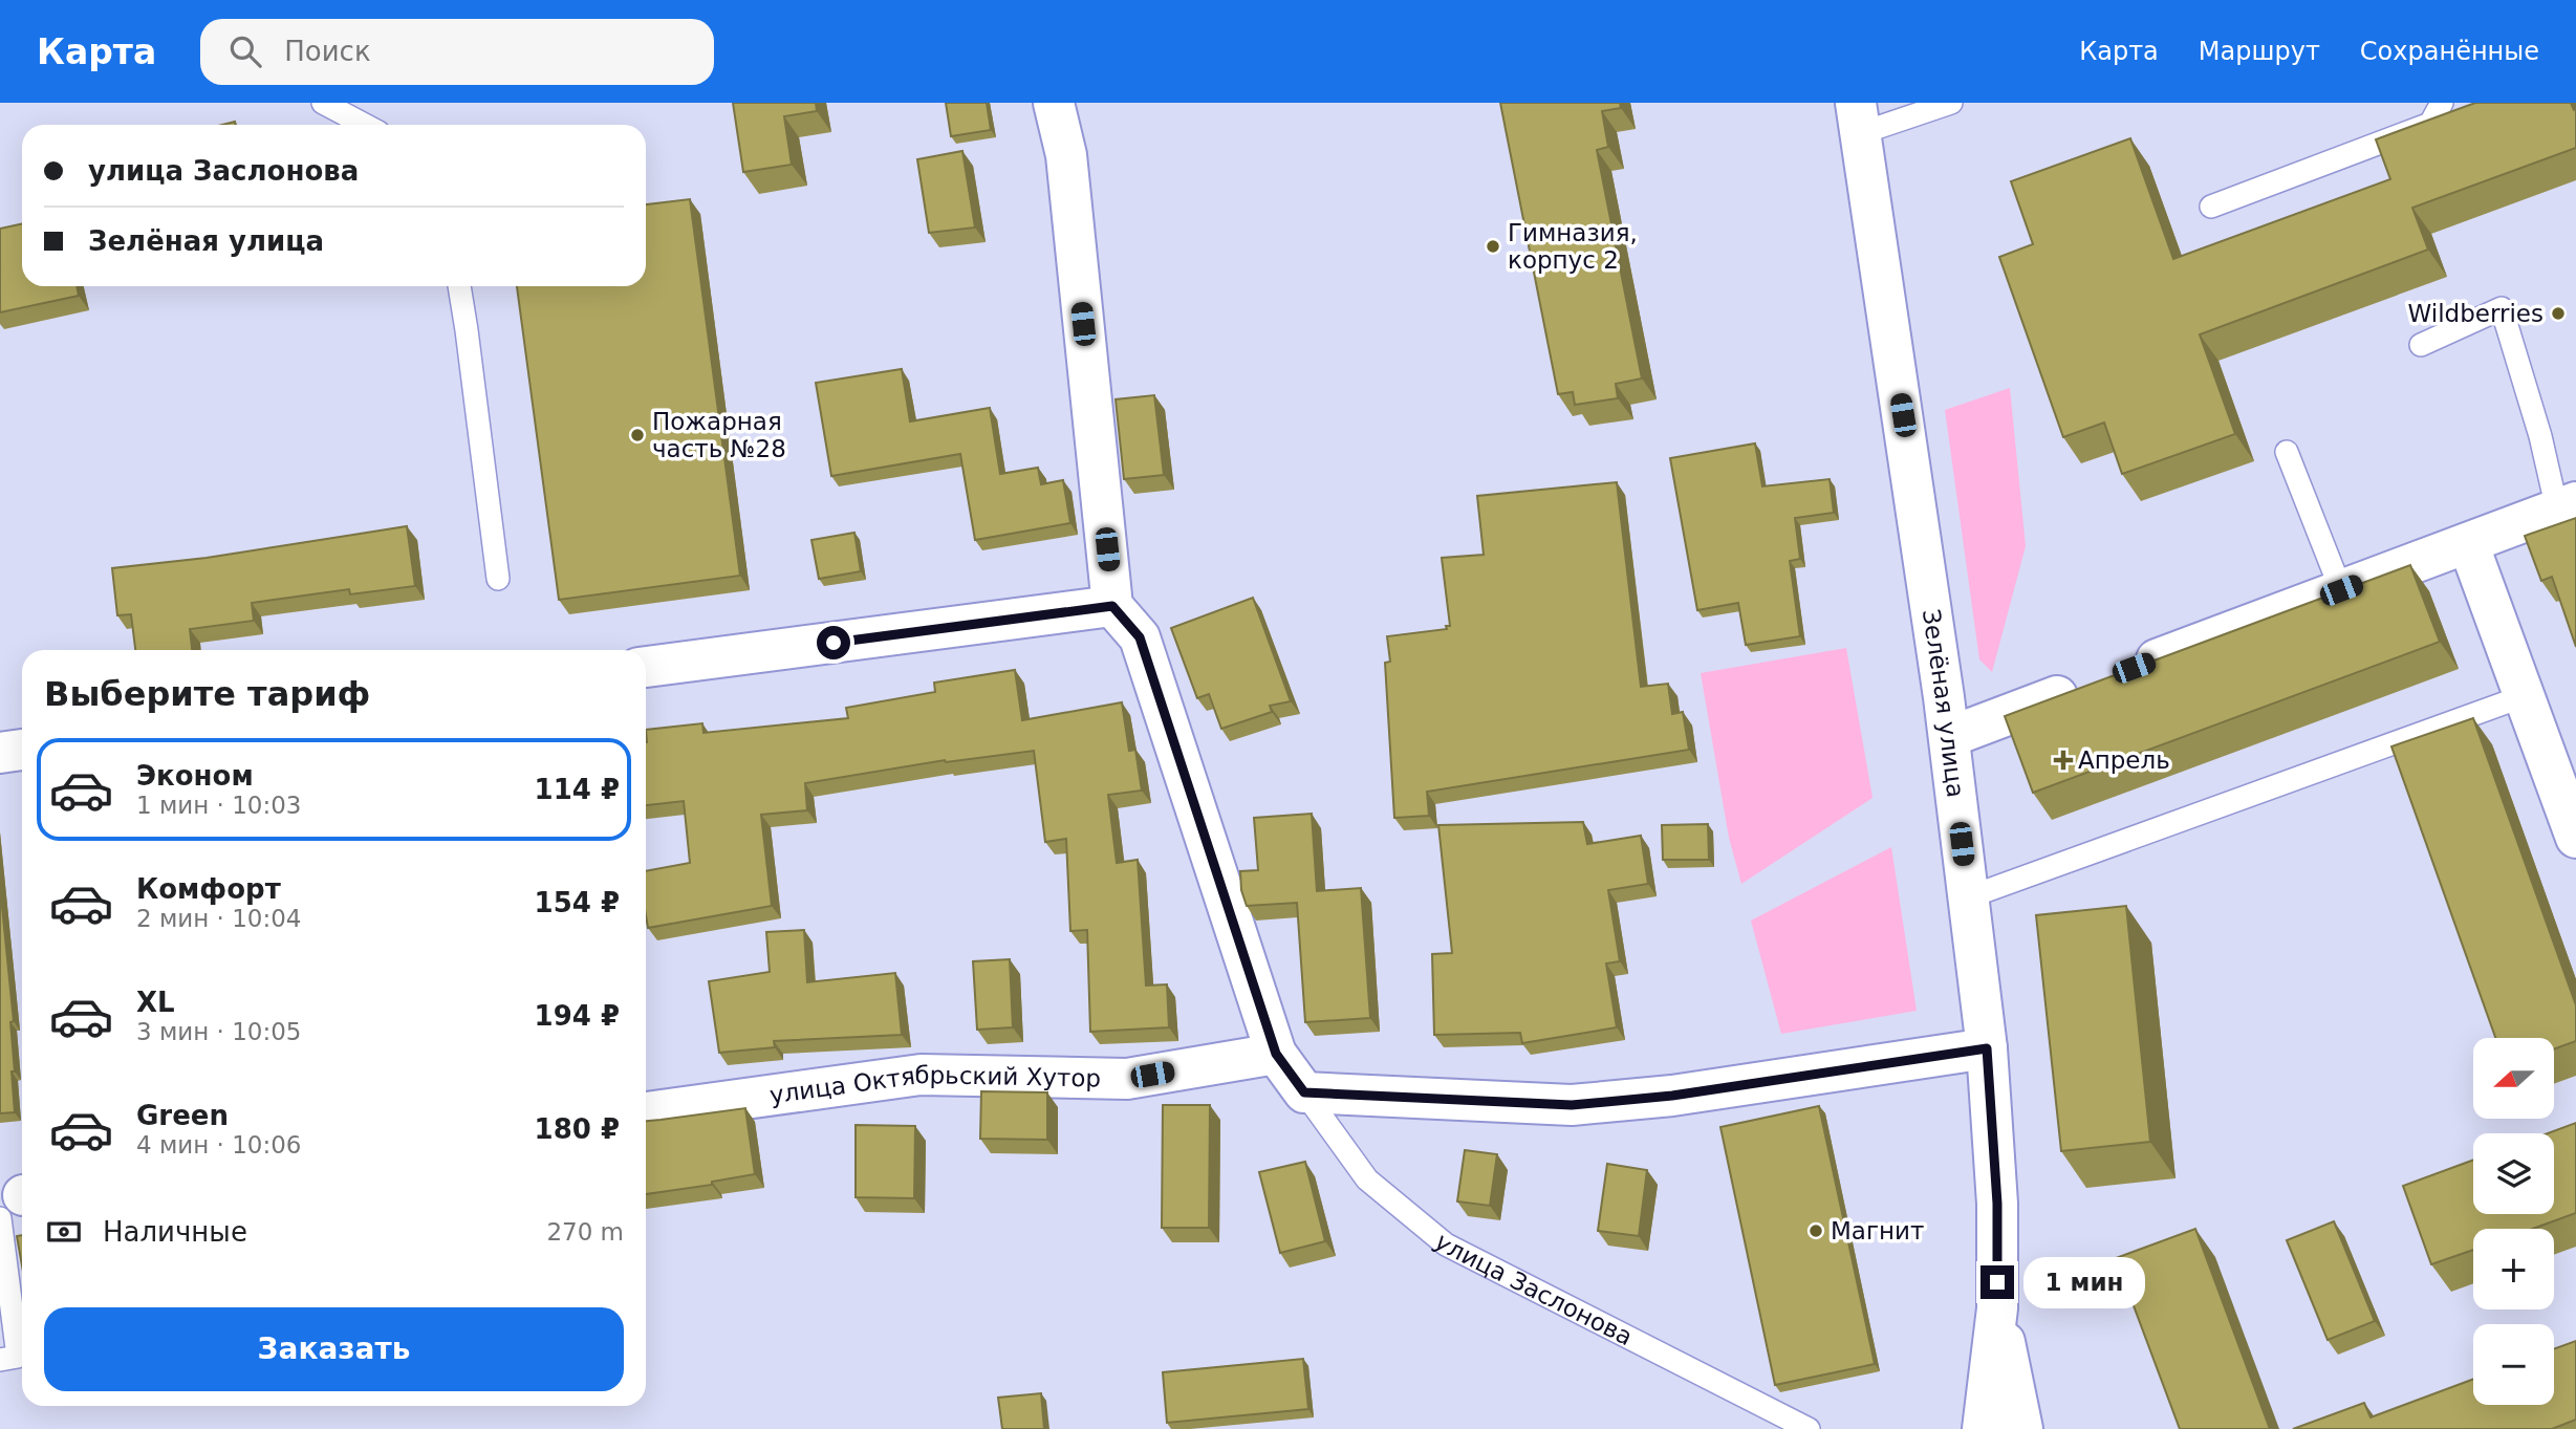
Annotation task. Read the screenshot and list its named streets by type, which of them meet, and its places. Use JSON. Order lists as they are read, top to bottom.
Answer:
{
  "streets": {
    "street": ["Зелёная улица", "улица Октябрьский Хутор"],
    "lane": ["улица Заслонова"]
  },
  "places": {
    "other": [
      "Гимназия, корпус 2",
      "Wildberries",
      "Пожарная часть №28",
      "Магнит"
    ],
    "health": ["Апрель"]
  },
  "north": "left",
  "page": {
    "header": "Карта",
    "search": "Поиск",
    "nav": ["Карта", "Маршрут", "Сохранённые"],
    "banner": ["улица Заслонова", "Зелёная улица"],
    "heading": "Выберите тариф",
    "list": [
      {
        "name": "Эконом",
        "note": "1 мин · 10:03",
        "value": "114 ₽"
      },
      {
        "name": "Комфорт",
        "note": "2 мин · 10:04",
        "value": "154 ₽"
      },
      {
        "name": "XL",
        "note": "3 мин · 10:05",
        "value": "194 ₽"
      },
      {
        "name": "Green",
        "note": "4 мин · 10:06",
        "value": "180 ₽"
      }
    ],
    "map_buttons": ["+", "−"],
    "pay": ["Наличные", "270 m"],
    "bubble": "1 мин",
    "buttons": "Заказать"
  }
}
